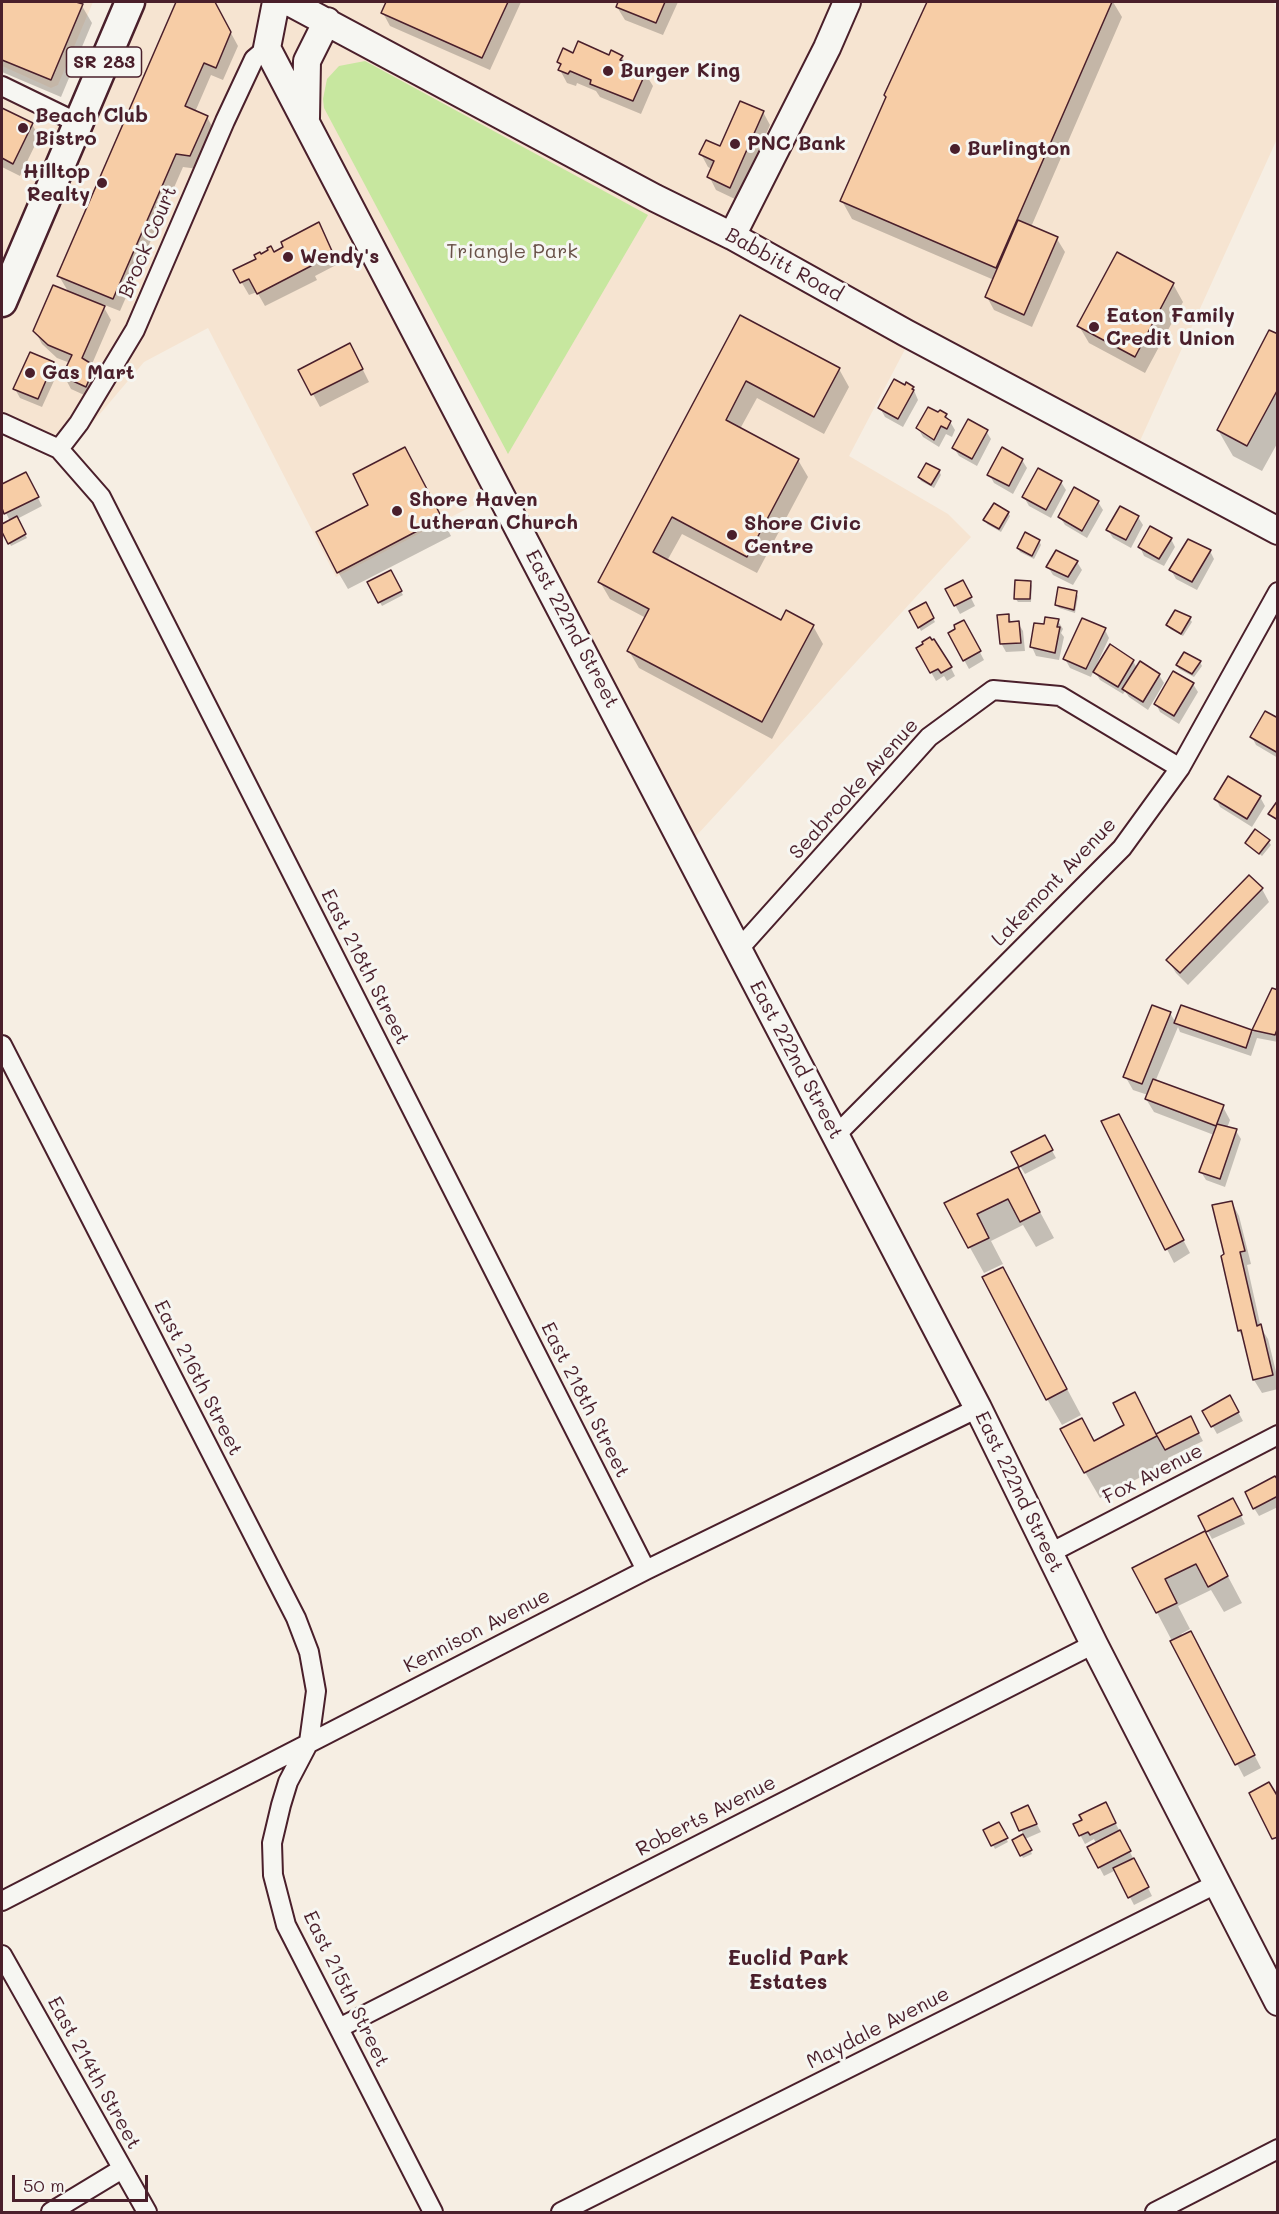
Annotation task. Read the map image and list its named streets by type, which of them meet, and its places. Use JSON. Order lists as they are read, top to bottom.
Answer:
{
  "streets": {
    "main road": ["SR 283"],
    "street": [
      "Brock Court",
      "Babbitt Road",
      "East 222nd Street",
      "Seabrooke Avenue",
      "Lakemont Avenue",
      "East 218th Street",
      "East 216th Street",
      "Fox Avenue",
      "Kennison Avenue",
      "Roberts Avenue",
      "East 215th Street",
      "Maydale Avenue",
      "East 214th Street"
    ]
  },
  "crossings": [
    ["Brock Court", "East 222nd Street"],
    ["Brock Court", "East 218th Street"],
    ["Babbitt Road", "East 222nd Street"],
    ["East 222nd Street", "Seabrooke Avenue"],
    ["East 222nd Street", "Lakemont Avenue"],
    ["East 222nd Street", "Fox Avenue"],
    ["East 222nd Street", "Kennison Avenue"],
    ["East 222nd Street", "Roberts Avenue"],
    ["East 222nd Street", "Maydale Avenue"],
    ["Seabrooke Avenue", "Lakemont Avenue"],
    ["East 218th Street", "Kennison Avenue"],
    ["East 216th Street", "Kennison Avenue"],
    ["East 216th Street", "East 215th Street"],
    ["Kennison Avenue", "East 215th Street"],
    ["Roberts Avenue", "East 215th Street"]
  ],
  "districts": ["Euclid Park Estates"],
  "parks": ["Triangle Park"],
  "places": [
    "Burger King",
    "Beach Club Bistro",
    "PNC Bank",
    "Burlington",
    "Hilltop Realty",
    "Wendy's",
    "Eaton Family Credit Union",
    "Gas Mart",
    "Shore Haven Lutheran Church",
    "Shore Civic Centre"
  ],
  "scale_bar": "50 m"
}
